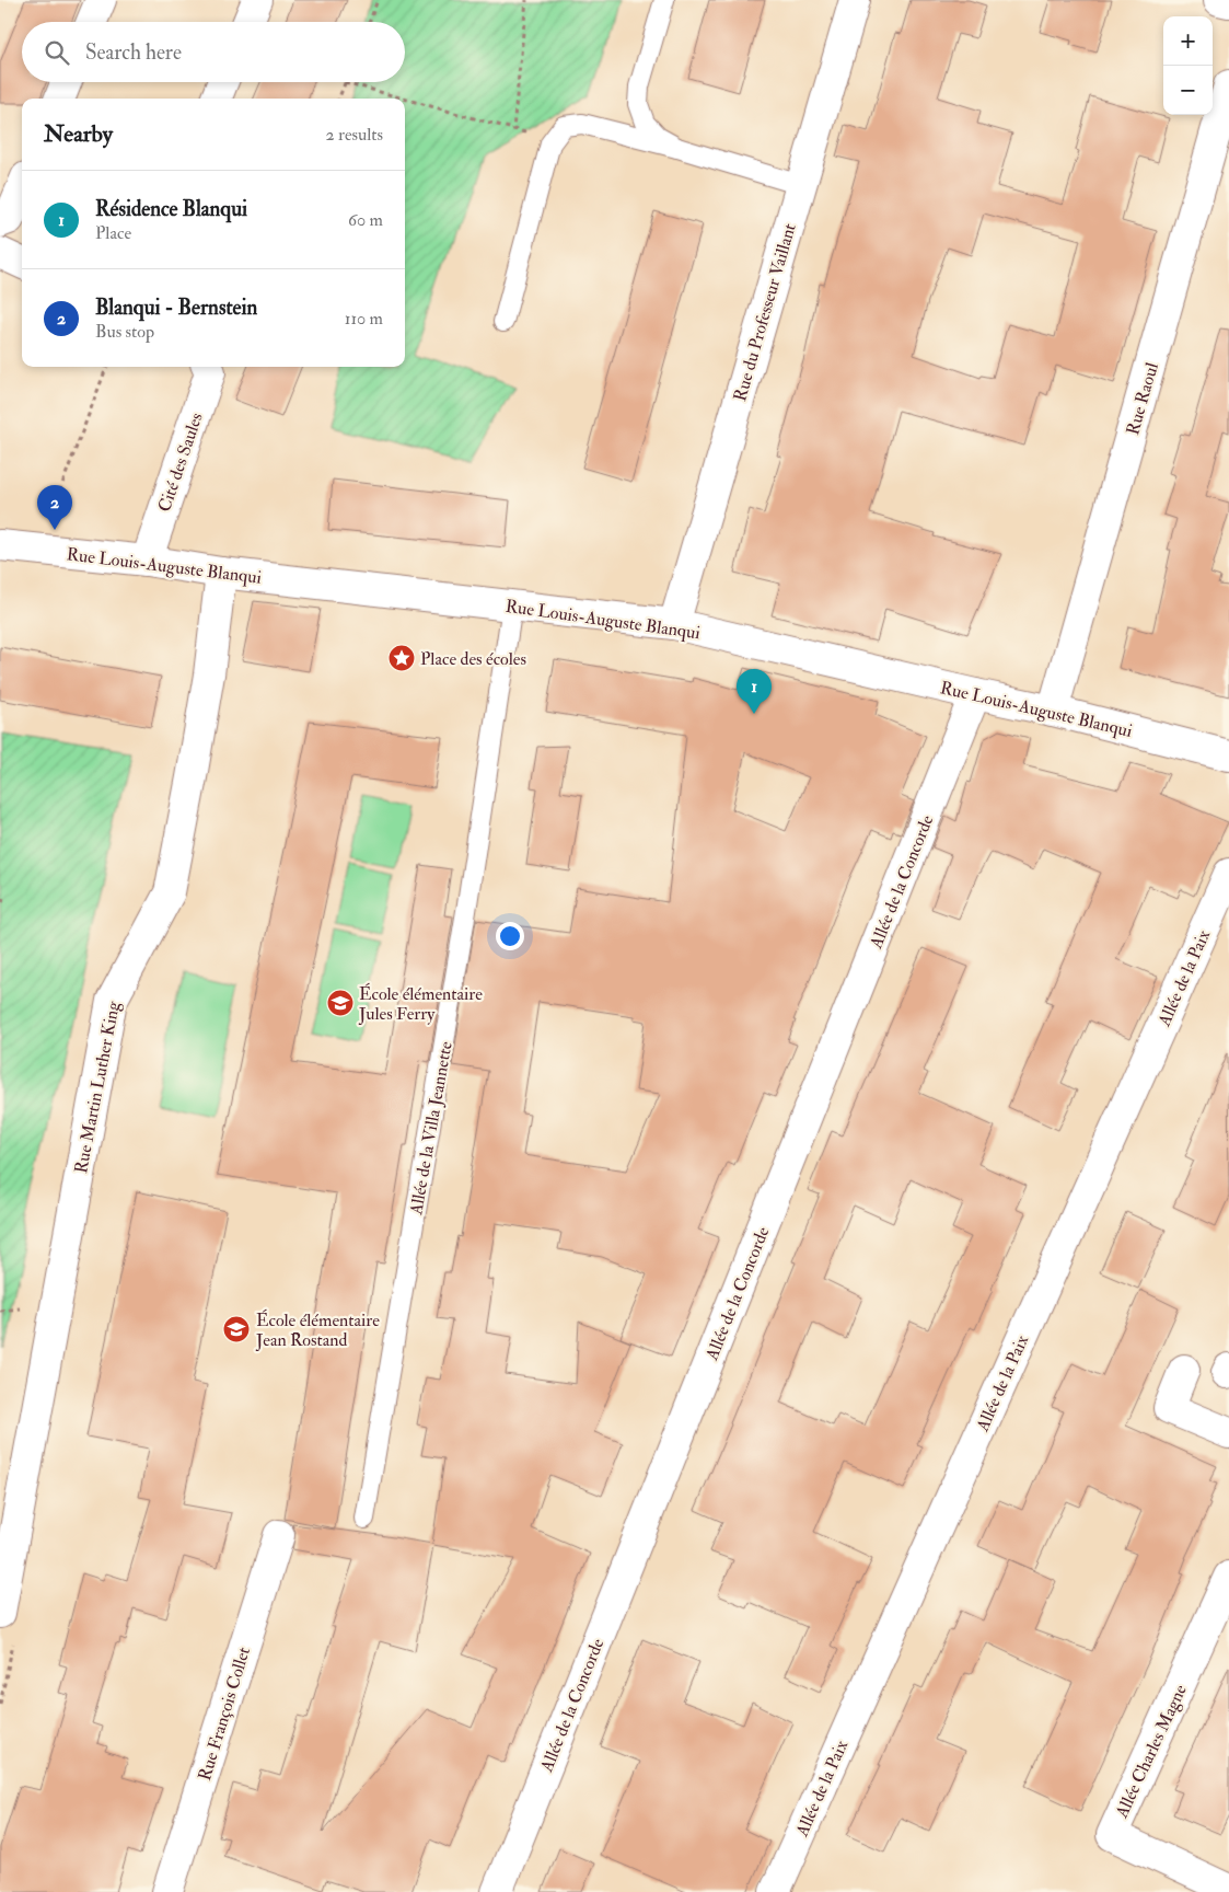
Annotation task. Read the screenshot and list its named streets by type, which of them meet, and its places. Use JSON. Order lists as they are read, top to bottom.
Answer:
{
  "streets": {
    "street": [
      "Rue du Professeur Vaillant",
      "Rue Raoul",
      "Cité des Saules",
      "Rue Louis-Auguste Blanqui",
      "Allée de la Concorde",
      "Allée de la Paix",
      "Rue Martin Luther King",
      "Rue François Collet",
      "Allée Charles Magne"
    ],
    "lane": ["Allée de la Villa Jeannette"]
  },
  "crossings": [
    ["Rue du Professeur Vaillant", "Rue Louis-Auguste Blanqui"],
    ["Rue Raoul", "Rue Louis-Auguste Blanqui"],
    ["Cité des Saules", "Rue Louis-Auguste Blanqui"],
    ["Rue Louis-Auguste Blanqui", "Allée de la Concorde"],
    ["Rue Louis-Auguste Blanqui", "Rue Martin Luther King"],
    ["Rue Louis-Auguste Blanqui", "Allée de la Villa Jeannette"]
  ],
  "places": {
    "place": ["Place des écoles"],
    "school or university": ["École élémentaire Jules Ferry", "École élémentaire Jean Rostand"]
  },
  "page": {
    "map_buttons": ["+", "−"],
    "search": "Search here",
    "heading": ["Nearby", "2 results"],
    "list": [
      {
        "mark": "1",
        "name": "Résidence Blanqui",
        "note": "Place",
        "value": "60 m"
      },
      {
        "mark": "2",
        "name": "Blanqui - Bernstein",
        "note": "Bus stop",
        "value": "110 m"
      }
    ],
    "pins": ["2", "1"]
  }
}
